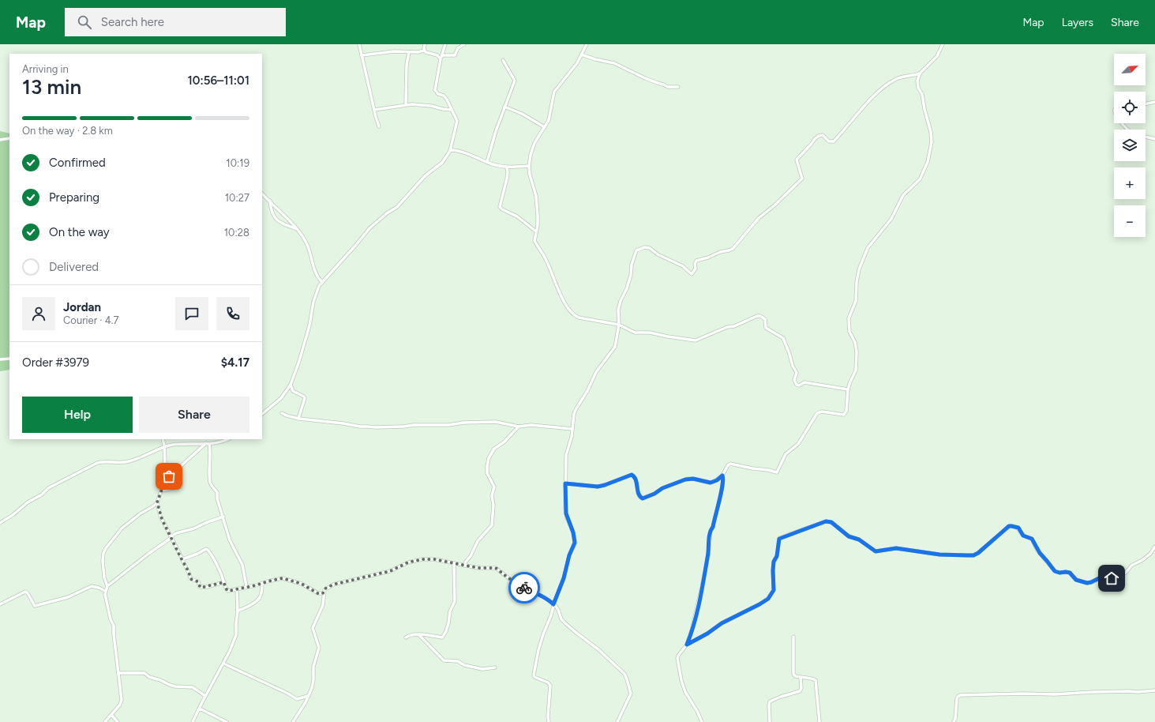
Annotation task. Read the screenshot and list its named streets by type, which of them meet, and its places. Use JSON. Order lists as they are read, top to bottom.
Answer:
{
  "north": "top right",
  "page": {
    "header": "Map",
    "search": "Search here",
    "nav": ["Map", "Layers", "Share"],
    "map_buttons": ["+", "−"],
    "heading": ["13 min", "Arriving in", "10:56–11:01"],
    "panel": [
      "Jordan",
      "Courier · 4.7",
      "Order #3979",
      "$4.17"
    ],
    "bar": "On the way · 2.8 km",
    "list": [
      ["Confirmed", "10:19"],
      ["Preparing", "10:27"],
      ["On the way", "10:28"],
      "Delivered"
    ],
    "buttons": ["Help", "Share"]
  }
}
